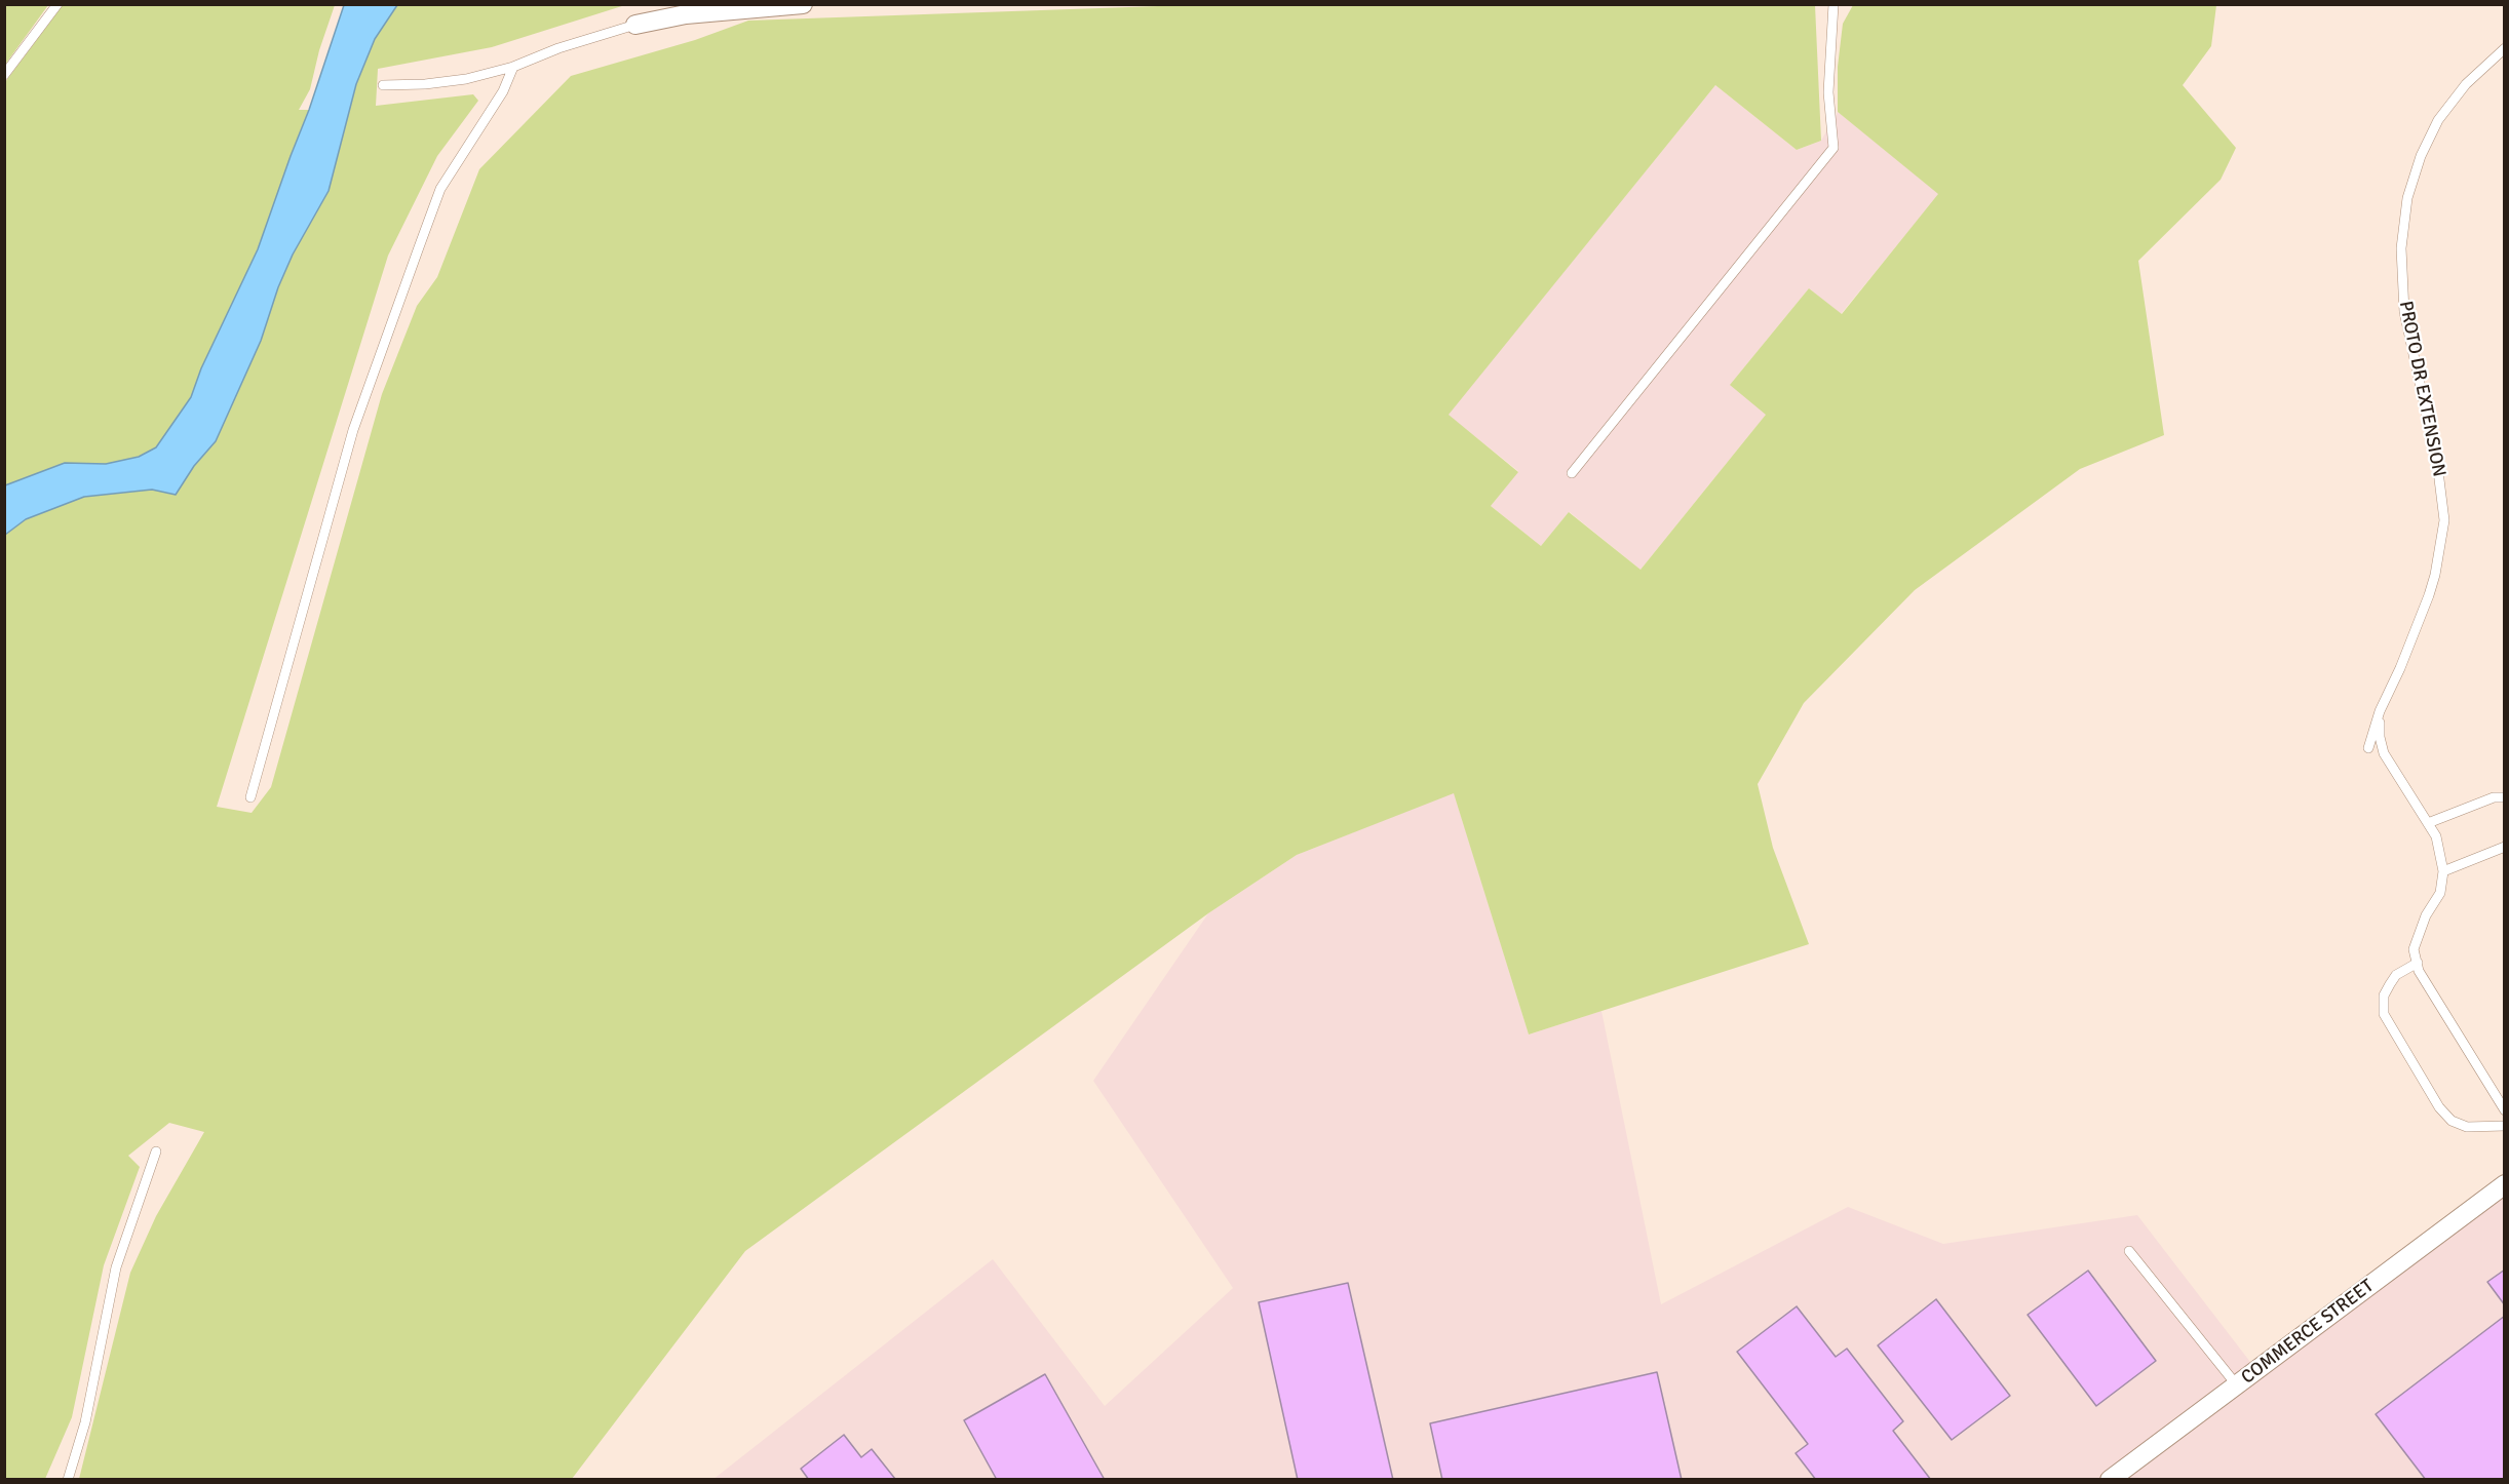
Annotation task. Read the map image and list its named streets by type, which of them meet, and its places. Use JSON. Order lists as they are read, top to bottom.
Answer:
{
  "streets": {
    "street": ["COMMERCE STREET"],
    "lane": ["PROTO DR EXTENSION"]
  }
}
